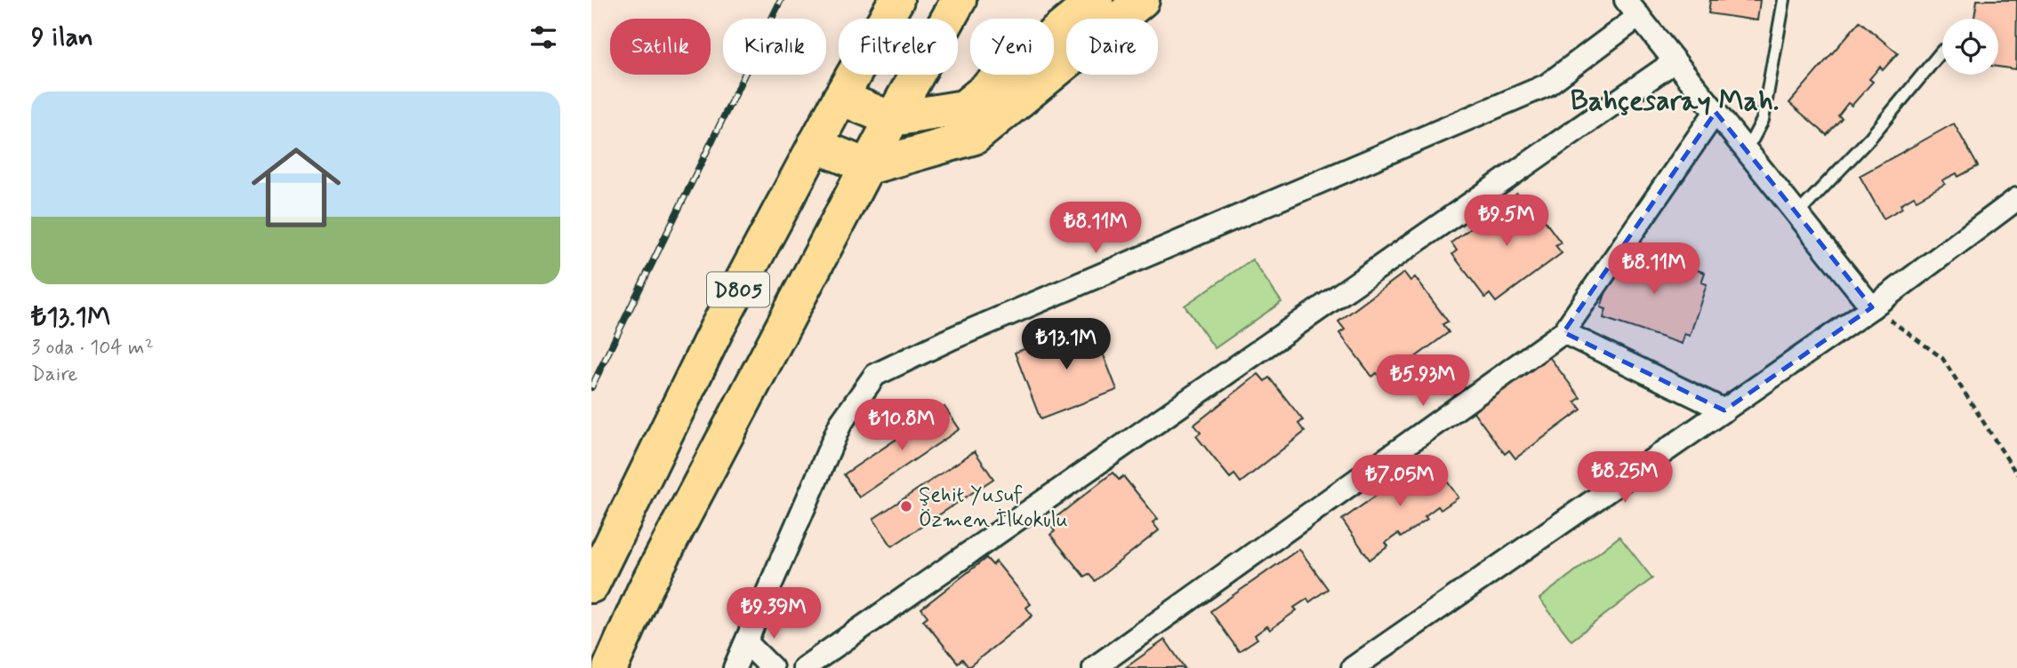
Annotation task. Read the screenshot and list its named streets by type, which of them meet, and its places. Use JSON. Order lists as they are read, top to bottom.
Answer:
{
  "streets": {
    "main road": ["D805"]
  },
  "districts": ["Bahçesaray Mah."],
  "places": ["Şehit Yusuf Özmen İlkokulu"],
  "page": {
    "heading": "9 ilan",
    "chip": [
      "Satılık",
      "Kiralık",
      "Filtreler",
      "Yeni",
      "Daire"
    ],
    "list": [
      {
        "name": "₺13.1M",
        "note": "3 oda · 104 m² · Daire"
      }
    ],
    "price": [
      "₺9.5M",
      "₺8.11M",
      "₺8.11M",
      "₺13.1M",
      "₺5.93M",
      "₺10.8M",
      "₺8.25M",
      "₺7.05M",
      "₺9.39M"
    ]
  }
}
